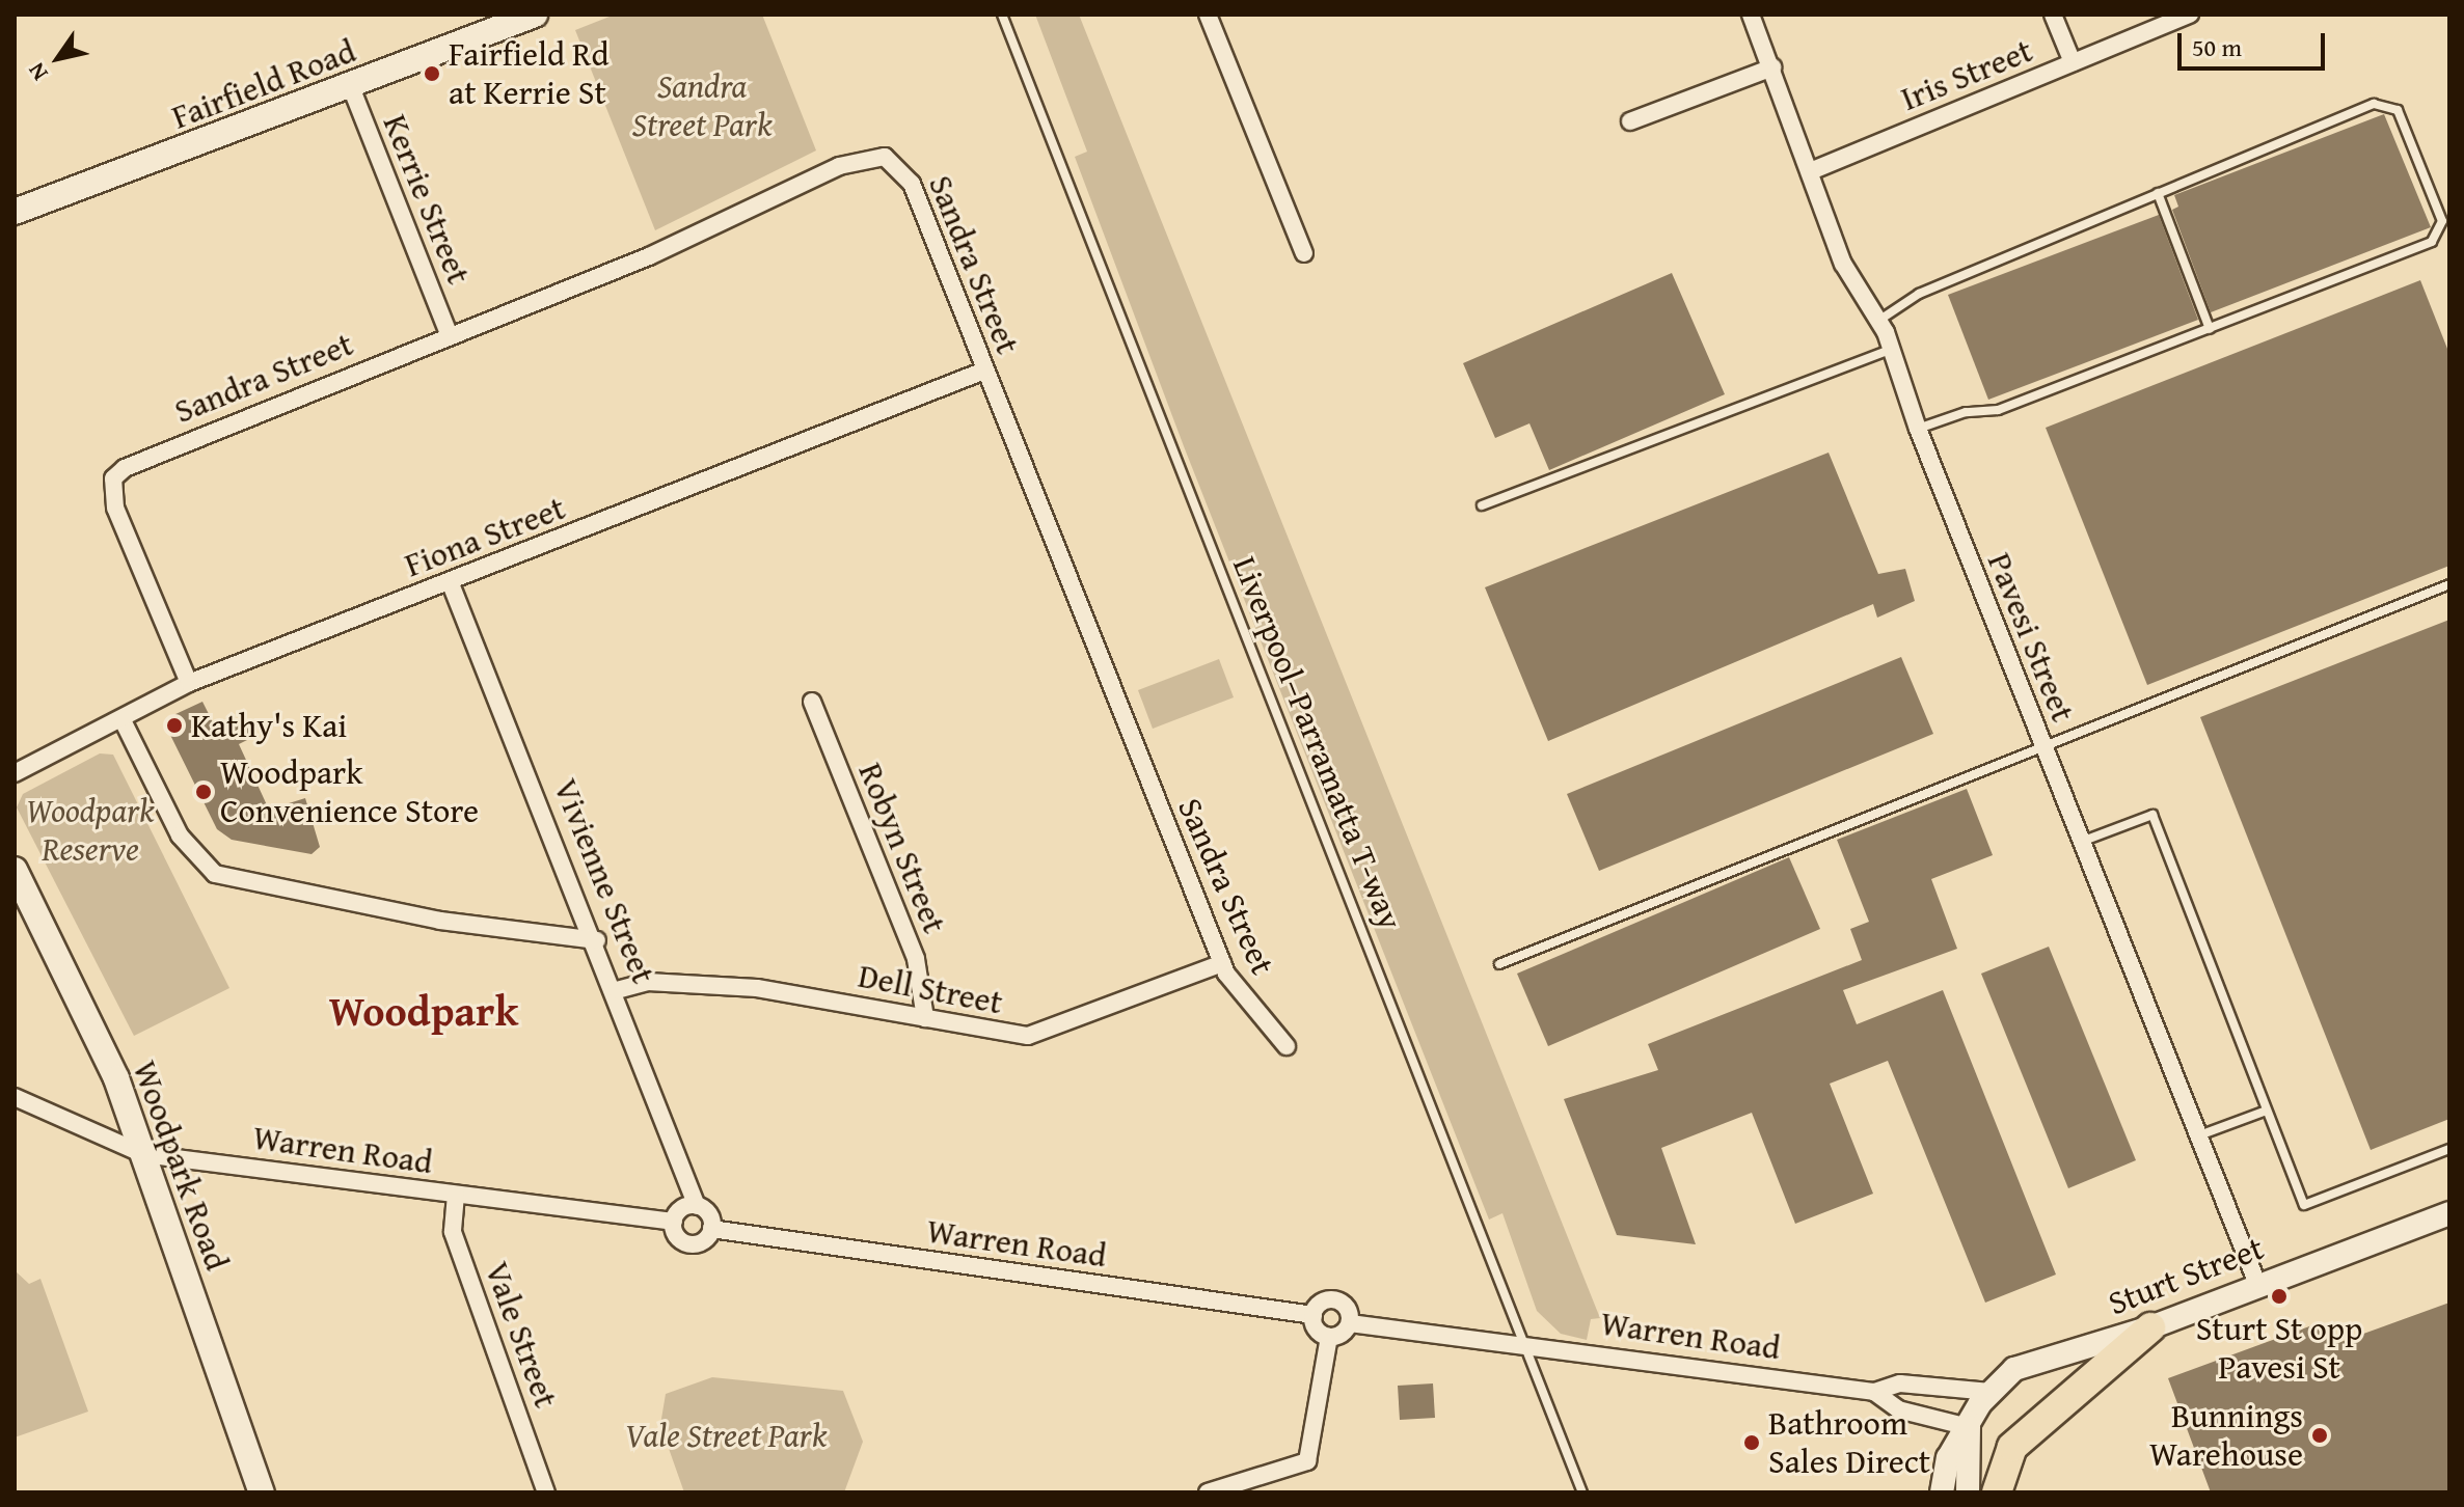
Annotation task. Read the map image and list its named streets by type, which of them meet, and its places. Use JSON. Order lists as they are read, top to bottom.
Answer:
{
  "streets": {
    "main road": ["Fairfield Road", "Woodpark Road"],
    "street": [
      "Iris Street",
      "Kerrie Street",
      "Sandra Street",
      "Fiona Street",
      "Pavesi Street",
      "Robyn Street",
      "Vivienne Street",
      "Dell Street",
      "Warren Road",
      "Sturt Street",
      "Vale Street"
    ],
    "lane": ["Liverpool–Parramatta T-way"]
  },
  "crossings": [
    ["Iris Street", "Pavesi Street"],
    ["Fairfield Road", "Kerrie Street"],
    ["Kerrie Street", "Sandra Street"],
    ["Sandra Street", "Fiona Street"],
    ["Sandra Street", "Dell Street"],
    ["Fiona Street", "Vivienne Street"],
    ["Pavesi Street", "Sturt Street"],
    ["Liverpool–Parramatta T-way", "Warren Road"],
    ["Robyn Street", "Dell Street"],
    ["Vivienne Street", "Dell Street"],
    ["Vivienne Street", "Warren Road"],
    ["Warren Road", "Woodpark Road"],
    ["Warren Road", "Sturt Street"],
    ["Warren Road", "Vale Street"]
  ],
  "districts": ["Woodpark"],
  "parks": ["Sandra Street Park", "Woodpark Reserve", "Vale Street Park"],
  "places": [
    "Fairfield Rd at Kerrie St",
    "Kathy's Kai",
    "Woodpark Convenience Store",
    "Sturt St opp Pavesi St",
    "Bunnings Warehouse",
    "Bathroom Sales Direct"
  ],
  "scale_bar": "50 m",
  "north": "bottom left"
}
